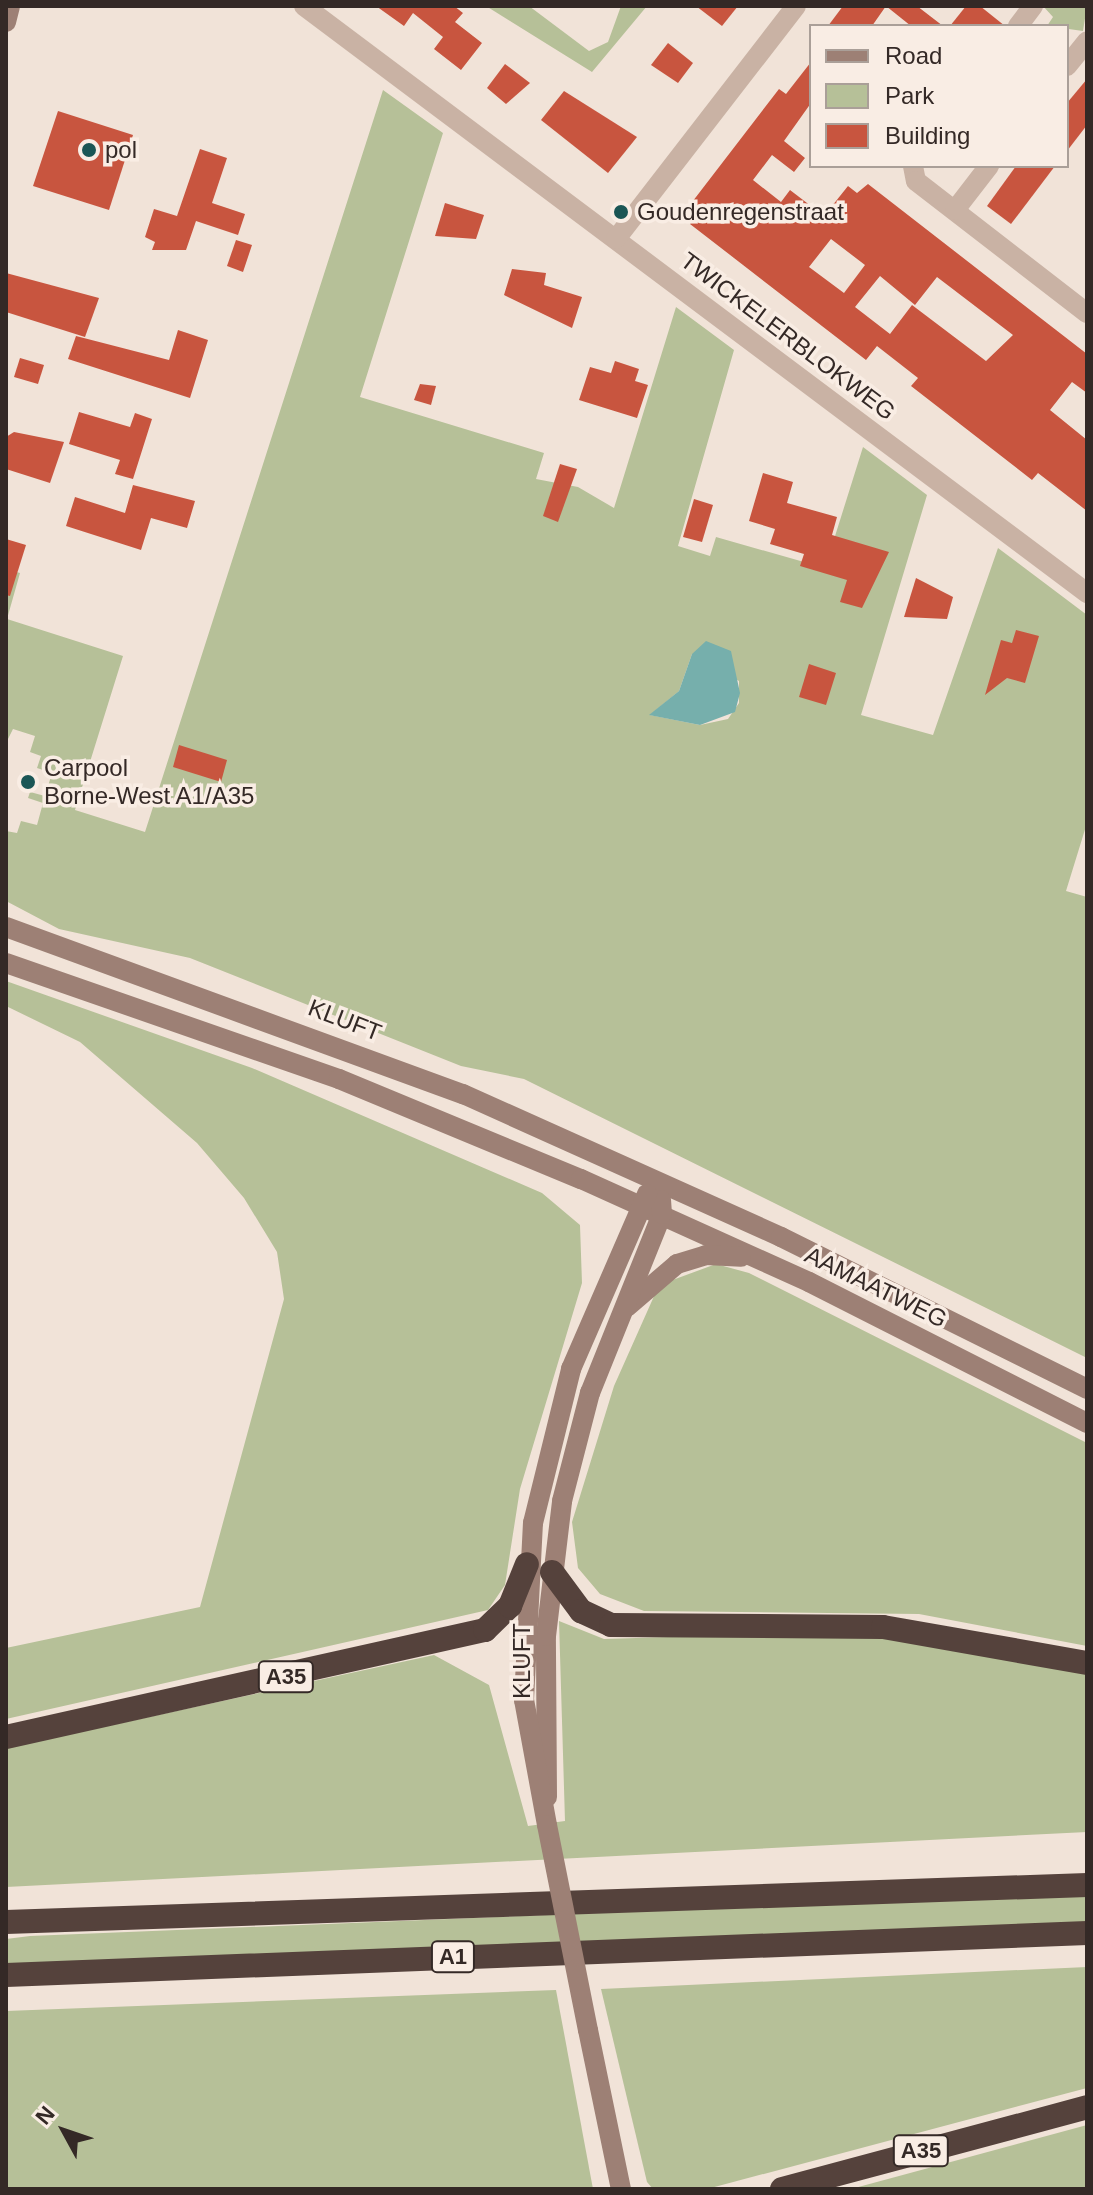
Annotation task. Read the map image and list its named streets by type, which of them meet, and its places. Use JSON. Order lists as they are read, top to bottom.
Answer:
{
  "streets": {
    "highway": ["A35", "A1"],
    "main road": ["KLUFT", "AAMAATWEG"],
    "street": ["TWICKELERBLOKWEG"]
  },
  "crossings": [
    ["KLUFT", "AAMAATWEG"],
    ["KLUFT", "A35"]
  ],
  "places": ["pol", "Goudenregenstraat", "Carpool Borne-West A1/A35"],
  "legend": ["Road", "Park", "Building"],
  "north": "top left"
}
